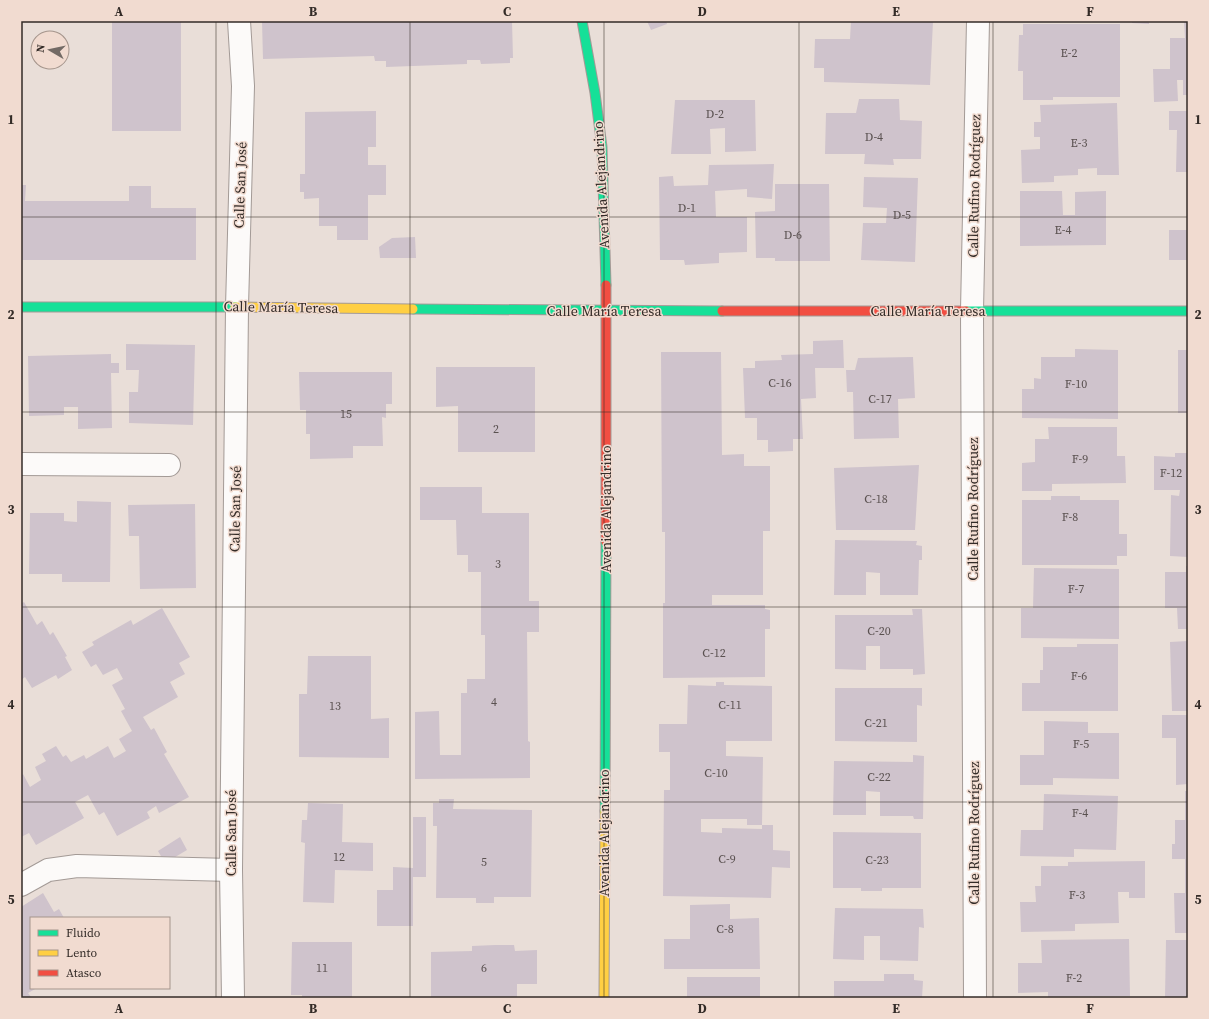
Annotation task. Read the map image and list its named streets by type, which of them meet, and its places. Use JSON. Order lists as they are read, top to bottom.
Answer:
{
  "streets": {
    "street": [
      "Calle San José",
      "Avenida Alejandrino",
      "Calle Rufino Rodríguez",
      "Calle María Teresa"
    ]
  },
  "crossings": [
    ["Calle San José", "Calle María Teresa"],
    ["Avenida Alejandrino", "Calle María Teresa"],
    ["Calle Rufino Rodríguez", "Calle María Teresa"]
  ],
  "house_numbers": [
    "E-2",
    "D-2",
    "D-4",
    "E-3",
    "D-1",
    "D-5",
    "E-4",
    "D-6",
    "C-16",
    "F-10",
    "C-17",
    "15",
    "2",
    "F-9",
    "F-12",
    "C-18",
    "F-8",
    "3",
    "F-7",
    "C-20",
    "C-12",
    "F-6",
    "4",
    "C-11",
    "13",
    "C-21",
    "F-5",
    "C-10",
    "C-22",
    "F-4",
    "12",
    "C-9",
    "C-23",
    "5",
    "F-3",
    "C-8",
    "11",
    "6",
    "F-2"
  ],
  "legend": ["Fluido", "Lento", "Atasco"],
  "north": "left",
  "grid": {
    "columns": [
      "A",
      "B",
      "C",
      "D",
      "E",
      "F"
    ],
    "rows": [
      "1",
      "2",
      "3",
      "4",
      "5"
    ]
  }
}
